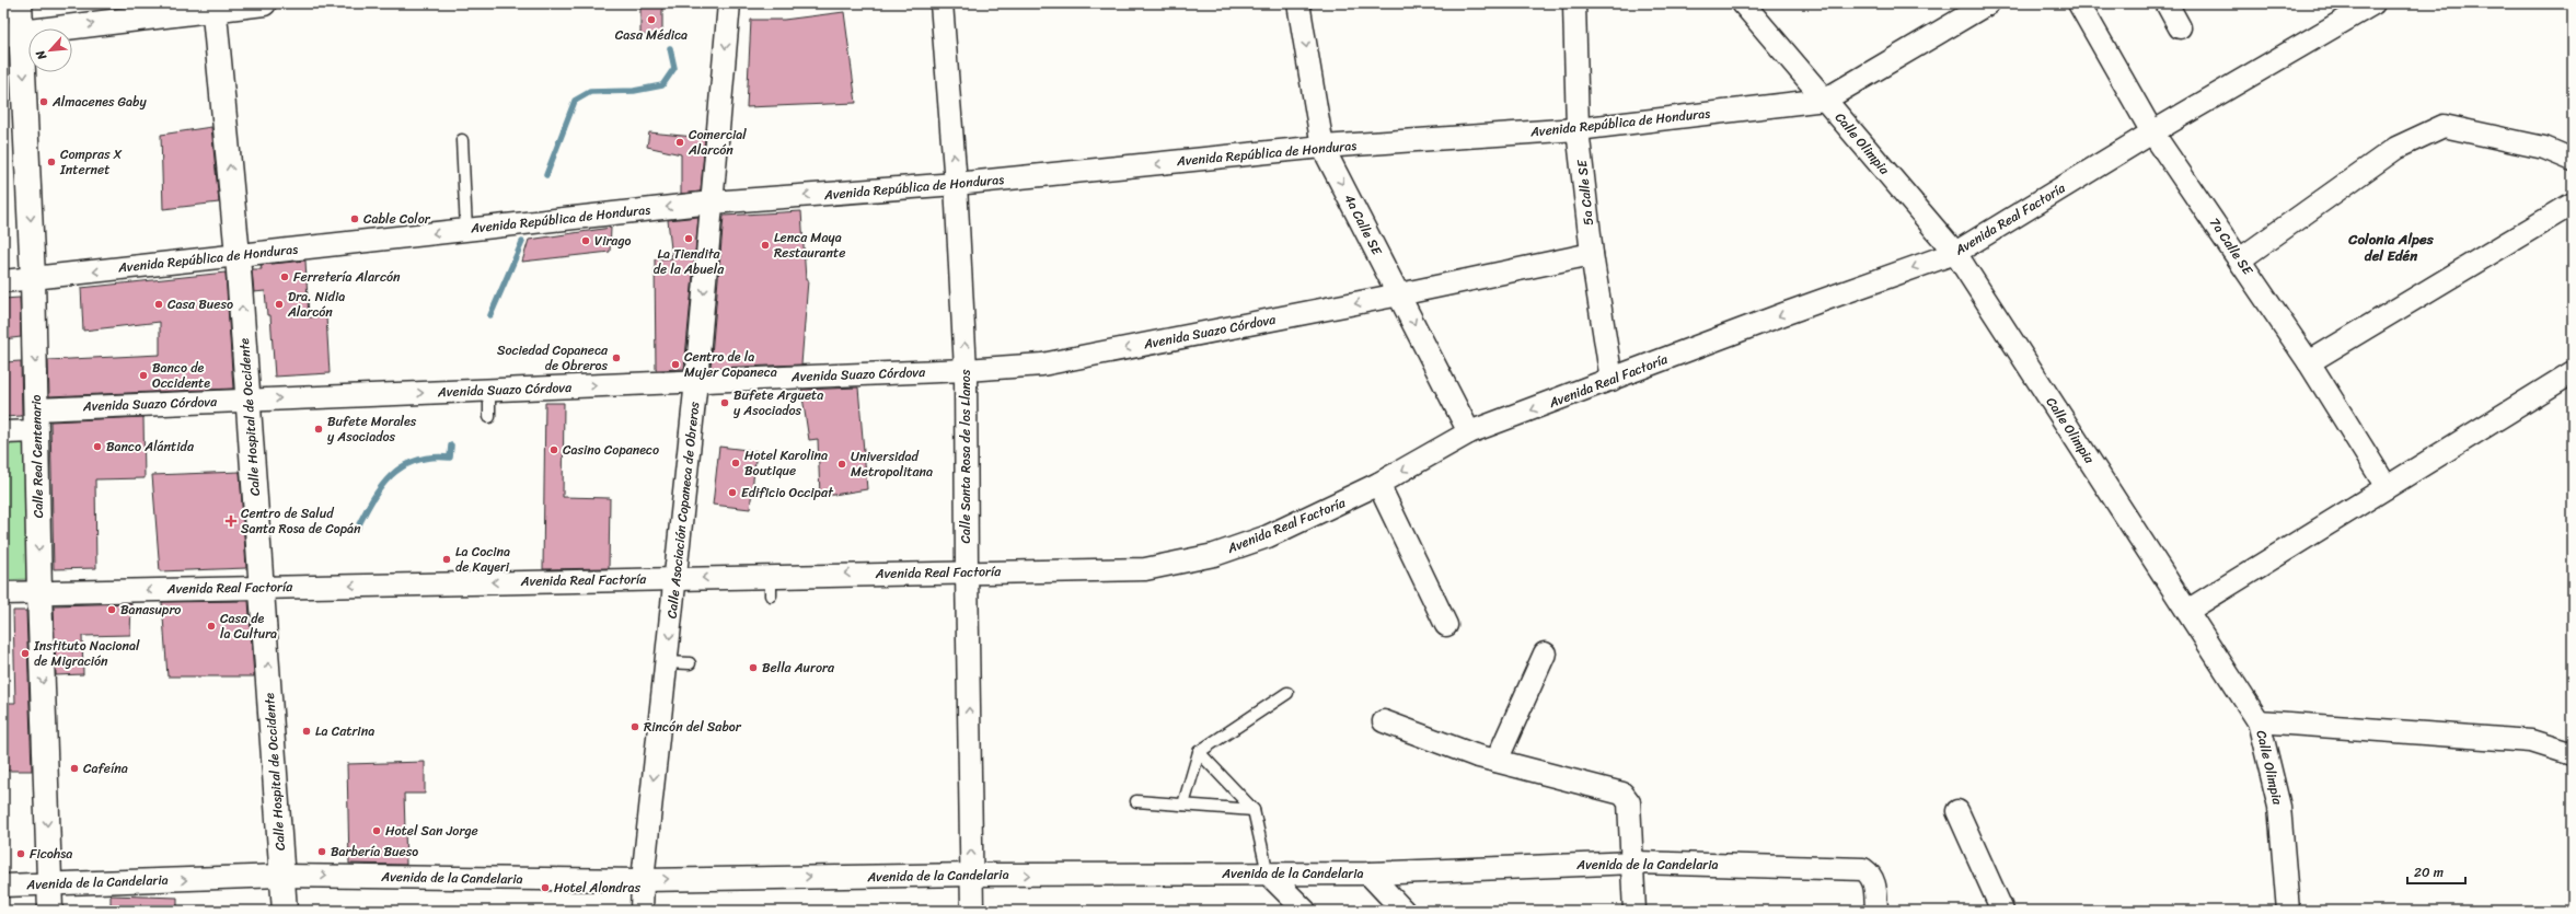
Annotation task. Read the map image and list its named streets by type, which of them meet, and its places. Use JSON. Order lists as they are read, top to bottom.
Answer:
{
  "streets": {
    "street": [
      "Avenida República de Honduras",
      "Calle Olimpia",
      "5a Calle SE",
      "Avenida Real Factoría",
      "4a Calle SE",
      "7a Calle SE",
      "Avenida Suazo Córdova",
      "Calle Hospital de Occidente",
      "Calle Real Centenario",
      "Calle Santa Rosa de los Llanos",
      "Calle Asociación Copaneca de Obreros",
      "Avenida de la Candelaria"
    ]
  },
  "crossings": [
    ["Avenida República de Honduras", "Calle Olimpia"],
    ["Avenida República de Honduras", "5a Calle SE"],
    ["Avenida República de Honduras", "4a Calle SE"],
    ["Avenida República de Honduras", "Calle Hospital de Occidente"],
    ["Avenida República de Honduras", "Calle Real Centenario"],
    ["Avenida República de Honduras", "Calle Santa Rosa de los Llanos"],
    ["Avenida República de Honduras", "Calle Asociación Copaneca de Obreros"],
    ["Calle Olimpia", "Avenida Real Factoría"],
    ["5a Calle SE", "Avenida Real Factoría"],
    ["5a Calle SE", "Avenida Suazo Córdova"],
    ["Avenida Real Factoría", "4a Calle SE"],
    ["Avenida Real Factoría", "7a Calle SE"],
    ["Avenida Real Factoría", "Calle Hospital de Occidente"],
    ["Avenida Real Factoría", "Calle Real Centenario"],
    ["Avenida Real Factoría", "Calle Santa Rosa de los Llanos"],
    ["Avenida Real Factoría", "Calle Asociación Copaneca de Obreros"],
    ["4a Calle SE", "Avenida Suazo Córdova"],
    ["Avenida Suazo Córdova", "Calle Hospital de Occidente"],
    ["Avenida Suazo Córdova", "Calle Real Centenario"],
    ["Avenida Suazo Córdova", "Calle Santa Rosa de los Llanos"],
    ["Avenida Suazo Córdova", "Calle Asociación Copaneca de Obreros"],
    ["Calle Hospital de Occidente", "Avenida de la Candelaria"],
    ["Calle Real Centenario", "Avenida de la Candelaria"],
    ["Calle Santa Rosa de los Llanos", "Avenida de la Candelaria"],
    ["Calle Asociación Copaneca de Obreros", "Avenida de la Candelaria"]
  ],
  "one_way": [
    "Avenida República de Honduras",
    "Avenida Real Factoría",
    "4a Calle SE",
    "Calle Hospital de Occidente",
    "Calle Real Centenario",
    "Calle Santa Rosa de los Llanos",
    "Calle Asociación Copaneca de Obreros",
    "Avenida de la Candelaria"
  ],
  "districts": ["Colonia Alpes del Edén"],
  "places": {
    "other": [
      "Casa Médica",
      "Almacenes Gaby",
      "Comercial Alarcón",
      "Compras X Internet",
      "Cable Color",
      "La Tiendita de la Abuela",
      "Virago",
      "Lenca Maya Restaurante",
      "Ferretería Alarcón",
      "Casa Bueso",
      "Dra. Nidia Alarcón",
      "Sociedad Copaneca de Obreros",
      "Centro de la Mujer Copaneca",
      "Banco de Occidente",
      "Bufete Argueta y Asociados",
      "Bufete Morales y Asociados",
      "Banco Alántida",
      "Casino Copaneco",
      "Hotel Karolina Boutique",
      "Universidad Metropolitana",
      "Edificio Occipat",
      "La Cocina de Kayeri",
      "Banasupro",
      "Casa de la Cultura",
      "Instituto Nacional de Migración",
      "Bella Aurora",
      "Rincón del Sabor",
      "La Catrina",
      "Cafeína",
      "Hotel San Jorge",
      "Barbería Bueso",
      "Ficohsa",
      "Hotel Alondras"
    ],
    "health": ["Centro de Salud Santa Rosa de Copán"]
  },
  "scale_bar": "20 m",
  "north": "bottom left"
}
